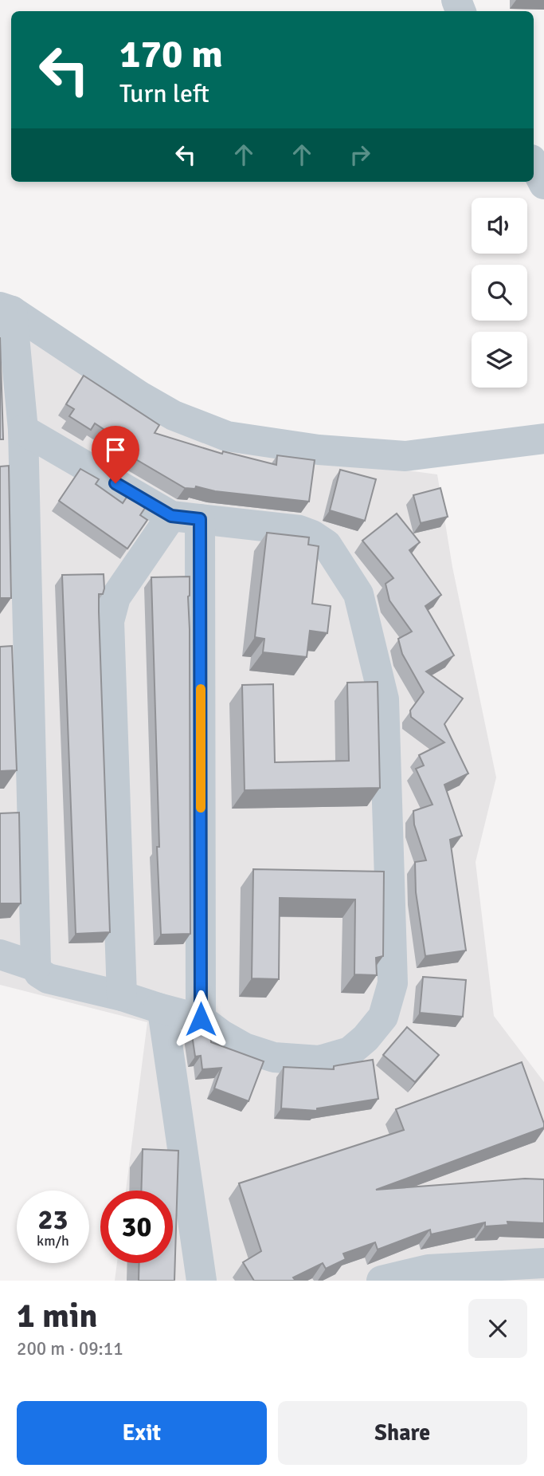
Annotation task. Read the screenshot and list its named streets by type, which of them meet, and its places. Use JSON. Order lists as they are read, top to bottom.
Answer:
{
  "page": {
    "turn": ["170 m", "Turn left"],
    "speed": "23 km/h",
    "limit": "30",
    "heading": ["1 min", "200 m · 09:11"],
    "buttons": ["Exit", "Share"]
  }
}
